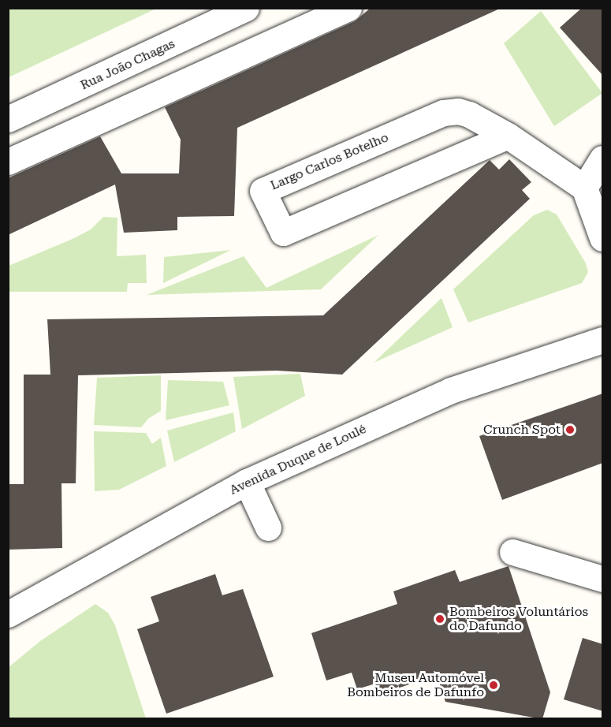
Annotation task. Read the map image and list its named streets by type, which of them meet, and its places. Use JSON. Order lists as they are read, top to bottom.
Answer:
{
  "streets": {
    "street": ["Rua João Chagas", "Largo Carlos Botelho", "Avenida Duque de Loulé"]
  },
  "places": ["Crunch Spot", "Bombeiros Voluntários do Dafundo", "Museu Automóvel Bombeiros de Dafunfo"]
}
